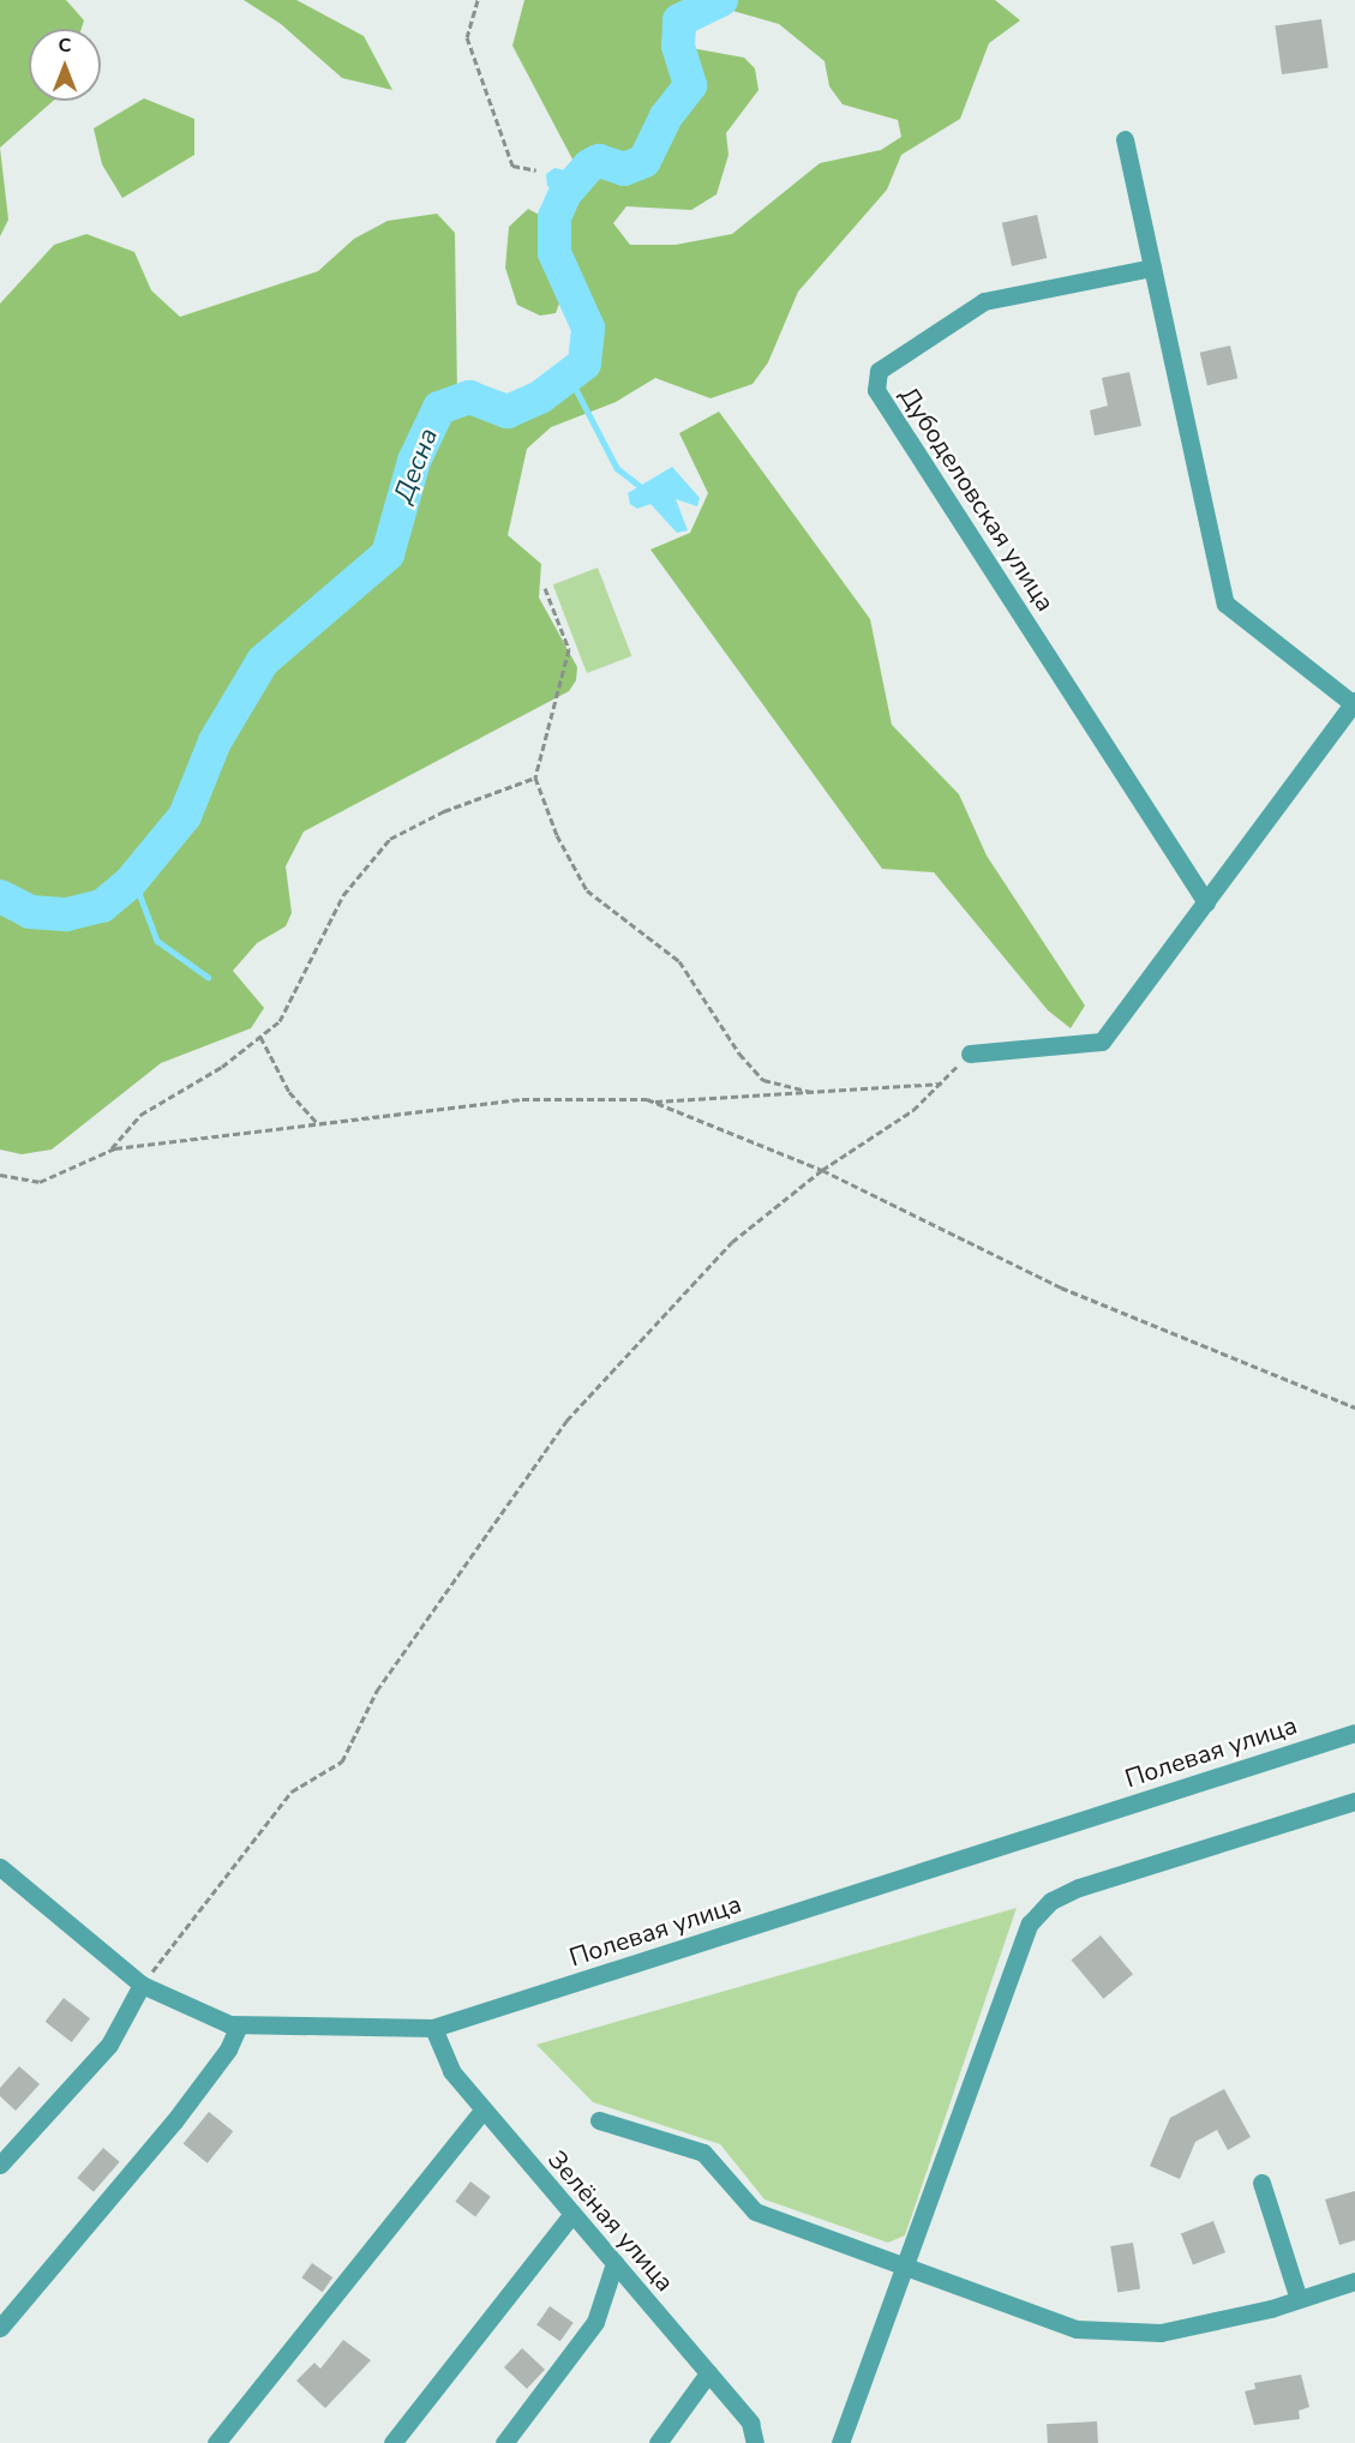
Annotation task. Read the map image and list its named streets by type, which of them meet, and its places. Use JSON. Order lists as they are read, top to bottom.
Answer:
{
  "streets": {
    "street": ["Дубоделовская улица", "Полевая улица", "Зелёная улица"]
  },
  "crossings": [
    ["Полевая улица", "Зелёная улица"]
  ],
  "water": ["Десна"],
  "north": "top"
}
